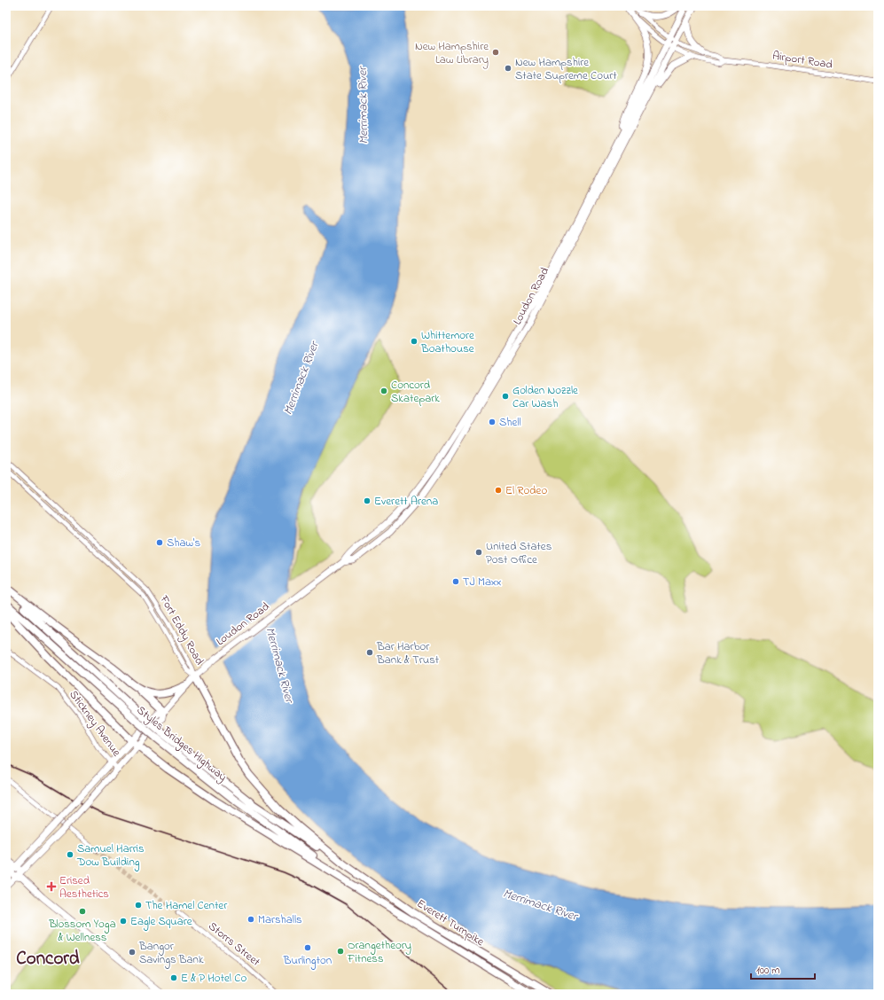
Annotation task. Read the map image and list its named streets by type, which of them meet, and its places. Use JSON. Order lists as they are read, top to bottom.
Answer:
{
  "streets": {
    "highway": ["Styles Bridges Highway", "Everett Turnpike"],
    "main road": ["Loudon Road"],
    "street": [
      "Airport Road",
      "Fort Eddy Road",
      "Stickney Avenue",
      "Storrs Street"
    ]
  },
  "crossings": [
    ["Airport Road", "Loudon Road"],
    ["Loudon Road", "Fort Eddy Road"],
    ["Loudon Road", "Stickney Avenue"],
    ["Styles Bridges Highway", "Everett Turnpike"]
  ],
  "districts": ["Concord"],
  "water": ["Merrimack River"],
  "places": {
    "other": [
      "New Hampshire Law Library",
      "New Hampshire State Supreme Court",
      "Whittemore Boathouse",
      "Concord Skatepark",
      "Golden Nozzle Car Wash",
      "Shell",
      "El Rodeo",
      "Everett Arena",
      "Shaw's",
      "United States Post Office",
      "TJ Maxx",
      "Bar Harbor Bank & Trust",
      "Samuel Harris Dow Building",
      "The Hamel Center",
      "Blossom Yoga & Wellness",
      "Marshalls",
      "Eagle Square",
      "Burlington",
      "Orangetheory Fitness",
      "Bangor Savings Bank",
      "E & P Hotel Co"
    ],
    "health": ["Erised Aesthetics"]
  },
  "scale_bar": "100 m"
}
